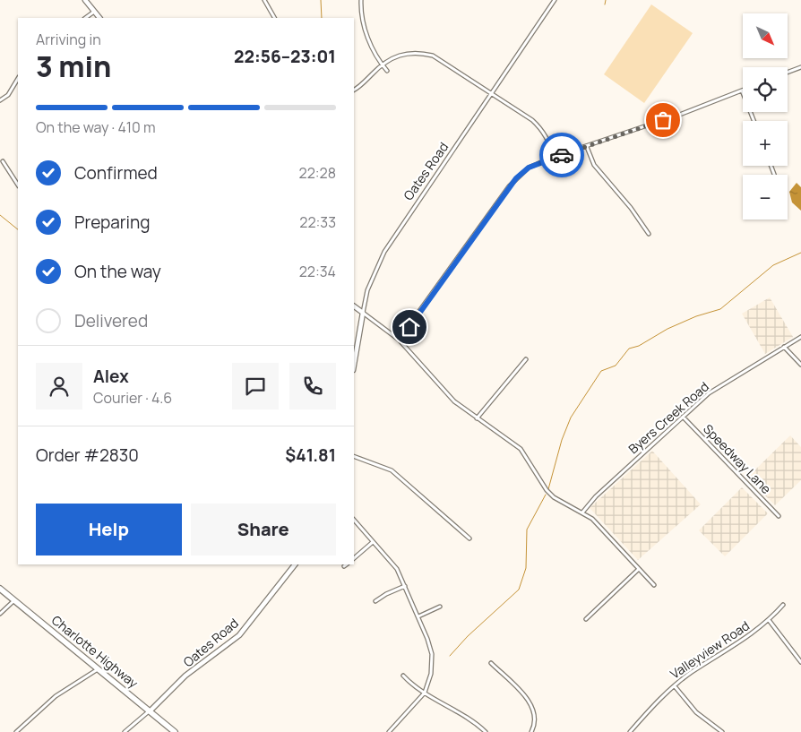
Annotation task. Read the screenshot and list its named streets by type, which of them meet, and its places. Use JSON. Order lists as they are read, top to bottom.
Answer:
{
  "streets": {
    "main road": ["Charlotte Highway"],
    "street": [
      "Oates Road",
      "Byers Creek Road",
      "Speedway Lane",
      "Valleyview Road"
    ]
  },
  "crossings": [
    ["Oates Road", "Charlotte Highway"],
    ["Byers Creek Road", "Speedway Lane"]
  ],
  "north": "bottom right",
  "page": {
    "map_buttons": ["+", "−"],
    "heading": ["3 min", "Arriving in", "22:56–23:01"],
    "panel": [
      "Alex",
      "Courier · 4.6",
      "Order #2830",
      "$41.81"
    ],
    "bar": "On the way · 410 m",
    "list": [
      ["Confirmed", "22:28"],
      ["Preparing", "22:33"],
      ["On the way", "22:34"],
      "Delivered"
    ],
    "buttons": ["Help", "Share"]
  }
}
